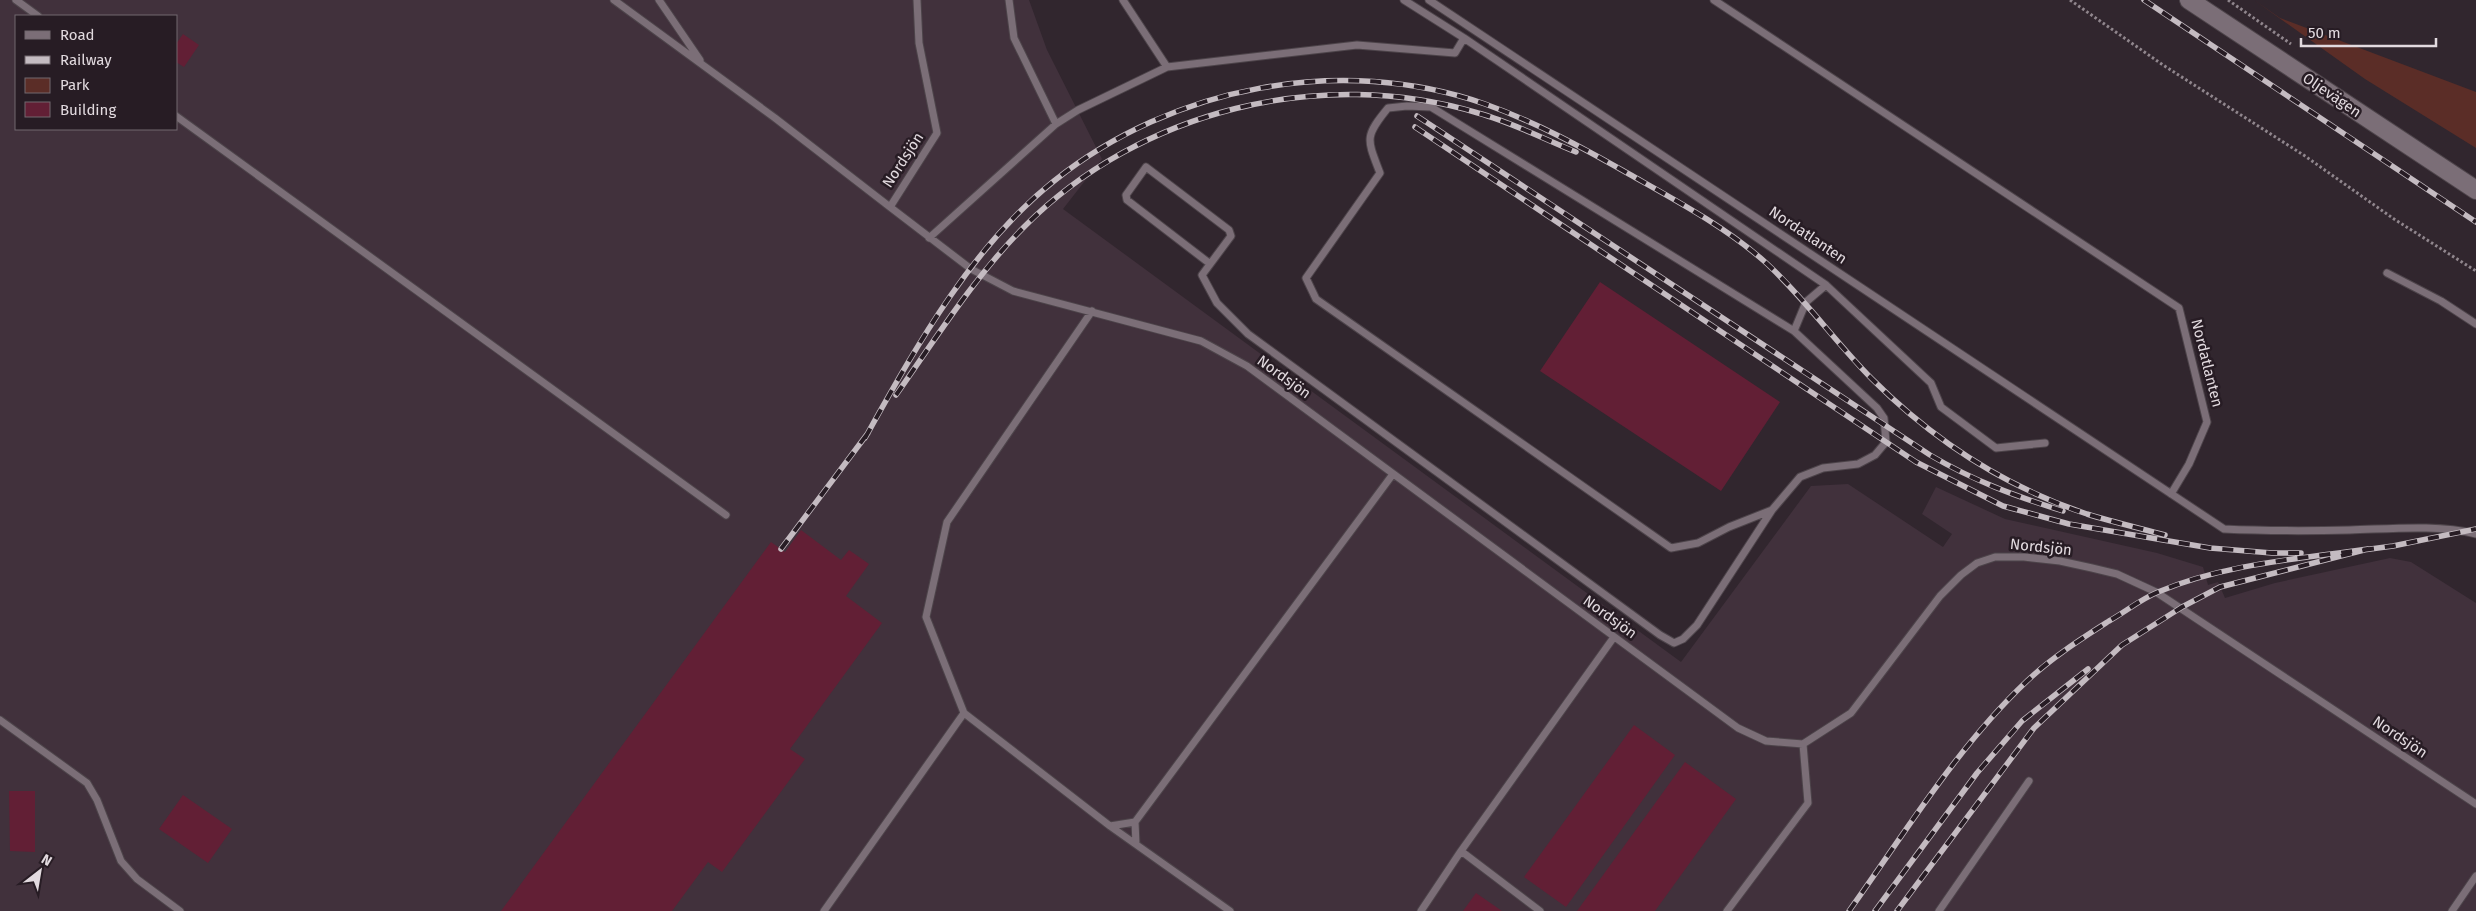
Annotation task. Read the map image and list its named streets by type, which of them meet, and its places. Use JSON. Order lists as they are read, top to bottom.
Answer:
{
  "streets": {
    "street": ["Oljevägen"],
    "lane": ["Nordsjön", "Nordatlanten"]
  },
  "legend": [
    "Road",
    "Railway",
    "Park",
    "Building"
  ],
  "scale_bar": "50 m",
  "north": "top right"
}
